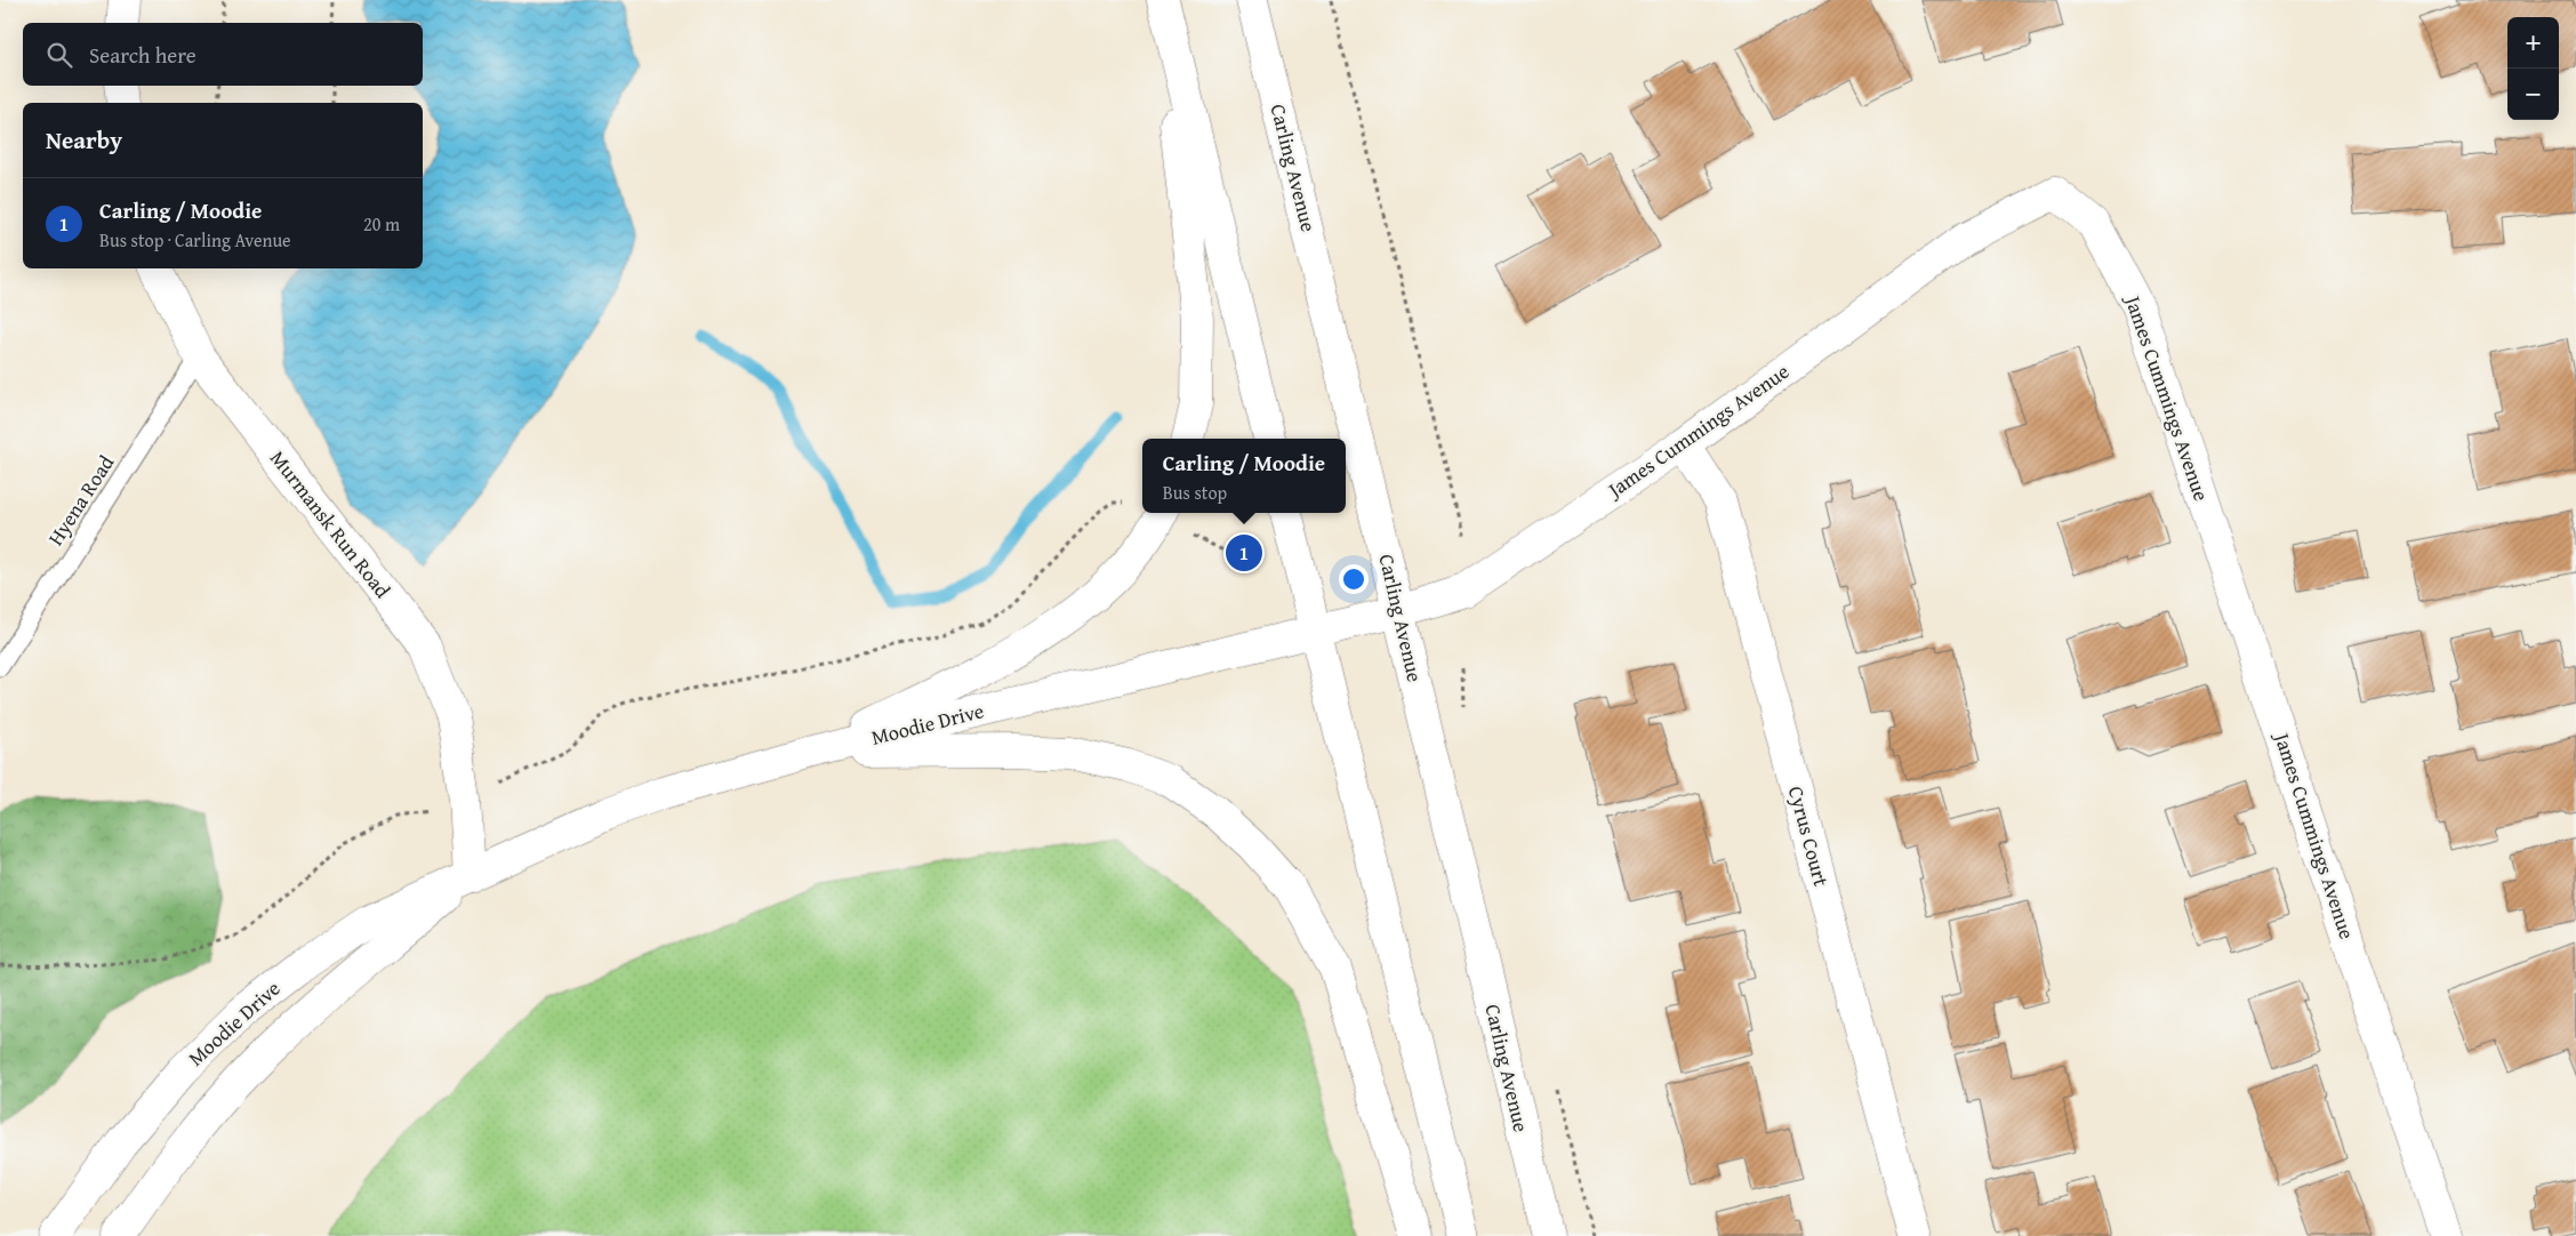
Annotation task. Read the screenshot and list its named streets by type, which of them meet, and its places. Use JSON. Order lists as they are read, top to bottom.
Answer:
{
  "streets": {
    "main road": [
      "Carling Avenue",
      "James Cummings Avenue",
      "Murmansk Run Road",
      "Moodie Drive",
      "Cyrus Court"
    ],
    "lane": ["Hyena Road"]
  },
  "crossings": [
    ["Carling Avenue", "James Cummings Avenue"],
    ["Carling Avenue", "Moodie Drive"],
    ["James Cummings Avenue", "Moodie Drive"],
    ["James Cummings Avenue", "Cyrus Court"],
    ["Hyena Road", "Murmansk Run Road"],
    ["Murmansk Run Road", "Moodie Drive"]
  ],
  "page": {
    "map_buttons": ["+", "−"],
    "search": "Search here",
    "heading": "Nearby",
    "list": [
      {
        "mark": "1",
        "name": "Carling / Moodie",
        "note": "Bus stop · Carling Avenue",
        "value": "20 m"
      }
    ],
    "popup": ["Carling / Moodie", "Bus stop"],
    "pins": "1"
  }
}
